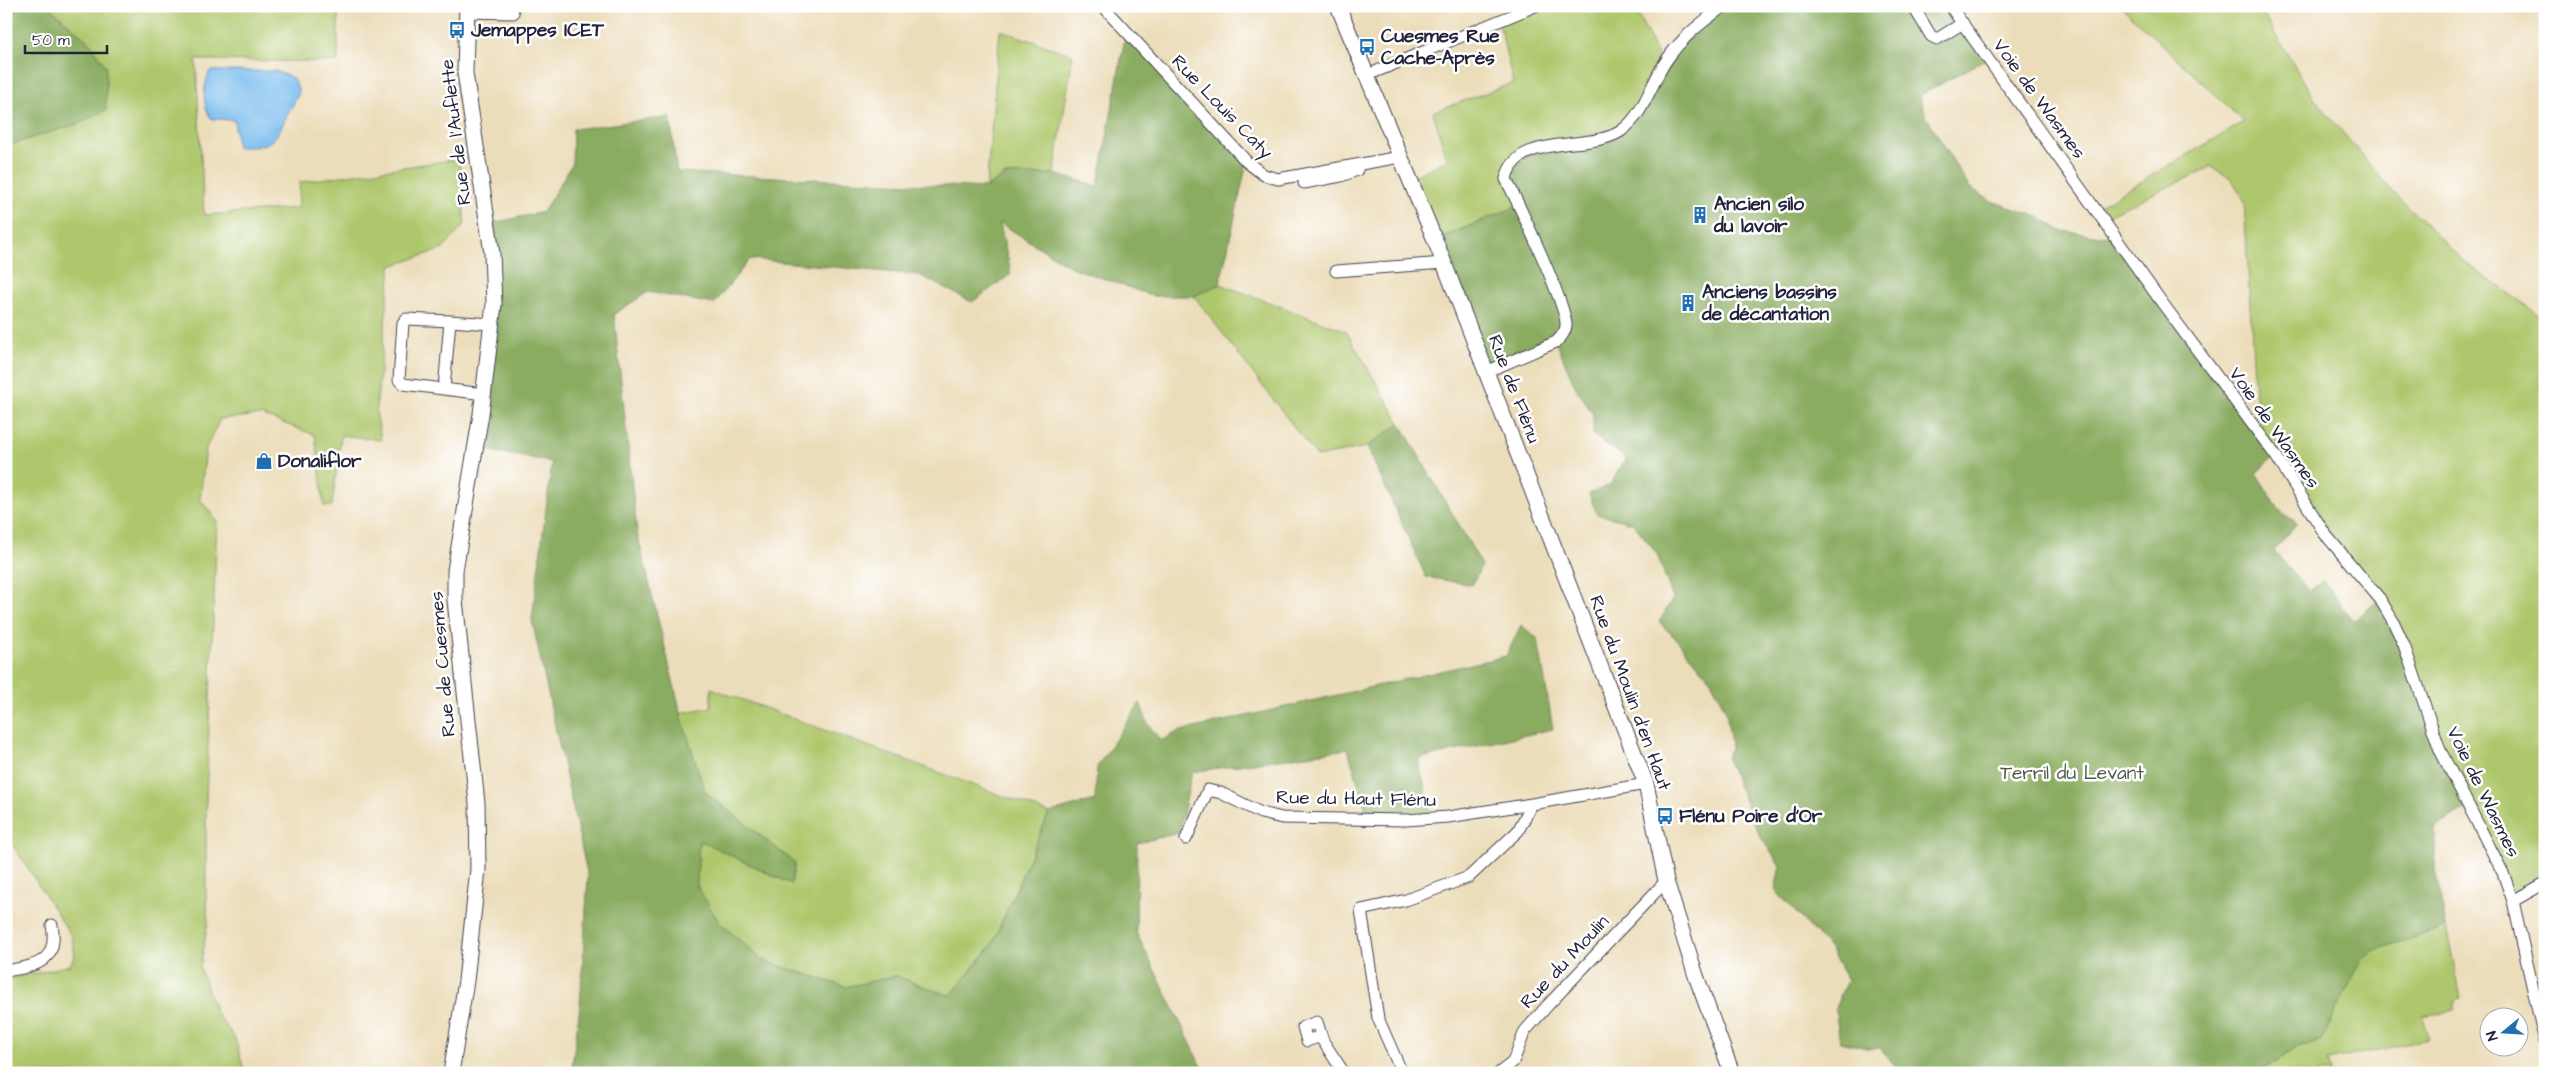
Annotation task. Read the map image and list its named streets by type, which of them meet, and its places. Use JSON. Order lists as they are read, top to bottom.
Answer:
{
  "streets": {
    "street": [
      "Voie de Wasmes",
      "Rue Louis Caty",
      "Rue de l'Auflette",
      "Rue de Flénu",
      "Rue de Cuesmes",
      "Rue du Moulin d'en Haut",
      "Rue du Haut Flénu",
      "Rue du Moulin"
    ]
  },
  "crossings": [
    ["Rue Louis Caty", "Rue de Flénu"],
    ["Rue de l'Auflette", "Rue de Cuesmes"],
    ["Rue de Flénu", "Rue du Moulin d'en Haut"],
    ["Rue du Moulin d'en Haut", "Rue du Haut Flénu"],
    ["Rue du Moulin d'en Haut", "Rue du Moulin"]
  ],
  "parks": ["Terril du Levant"],
  "places": {
    "bus stop": ["Jemappes ICET", "Cuesmes Rue Cache-Après", "Flénu Poire d'Or"],
    "building": ["Ancien silo du lavoir", "Anciens bassins de décantation"],
    "shop": ["Donaliflor"]
  },
  "scale_bar": "50 m",
  "north": "left"
}
